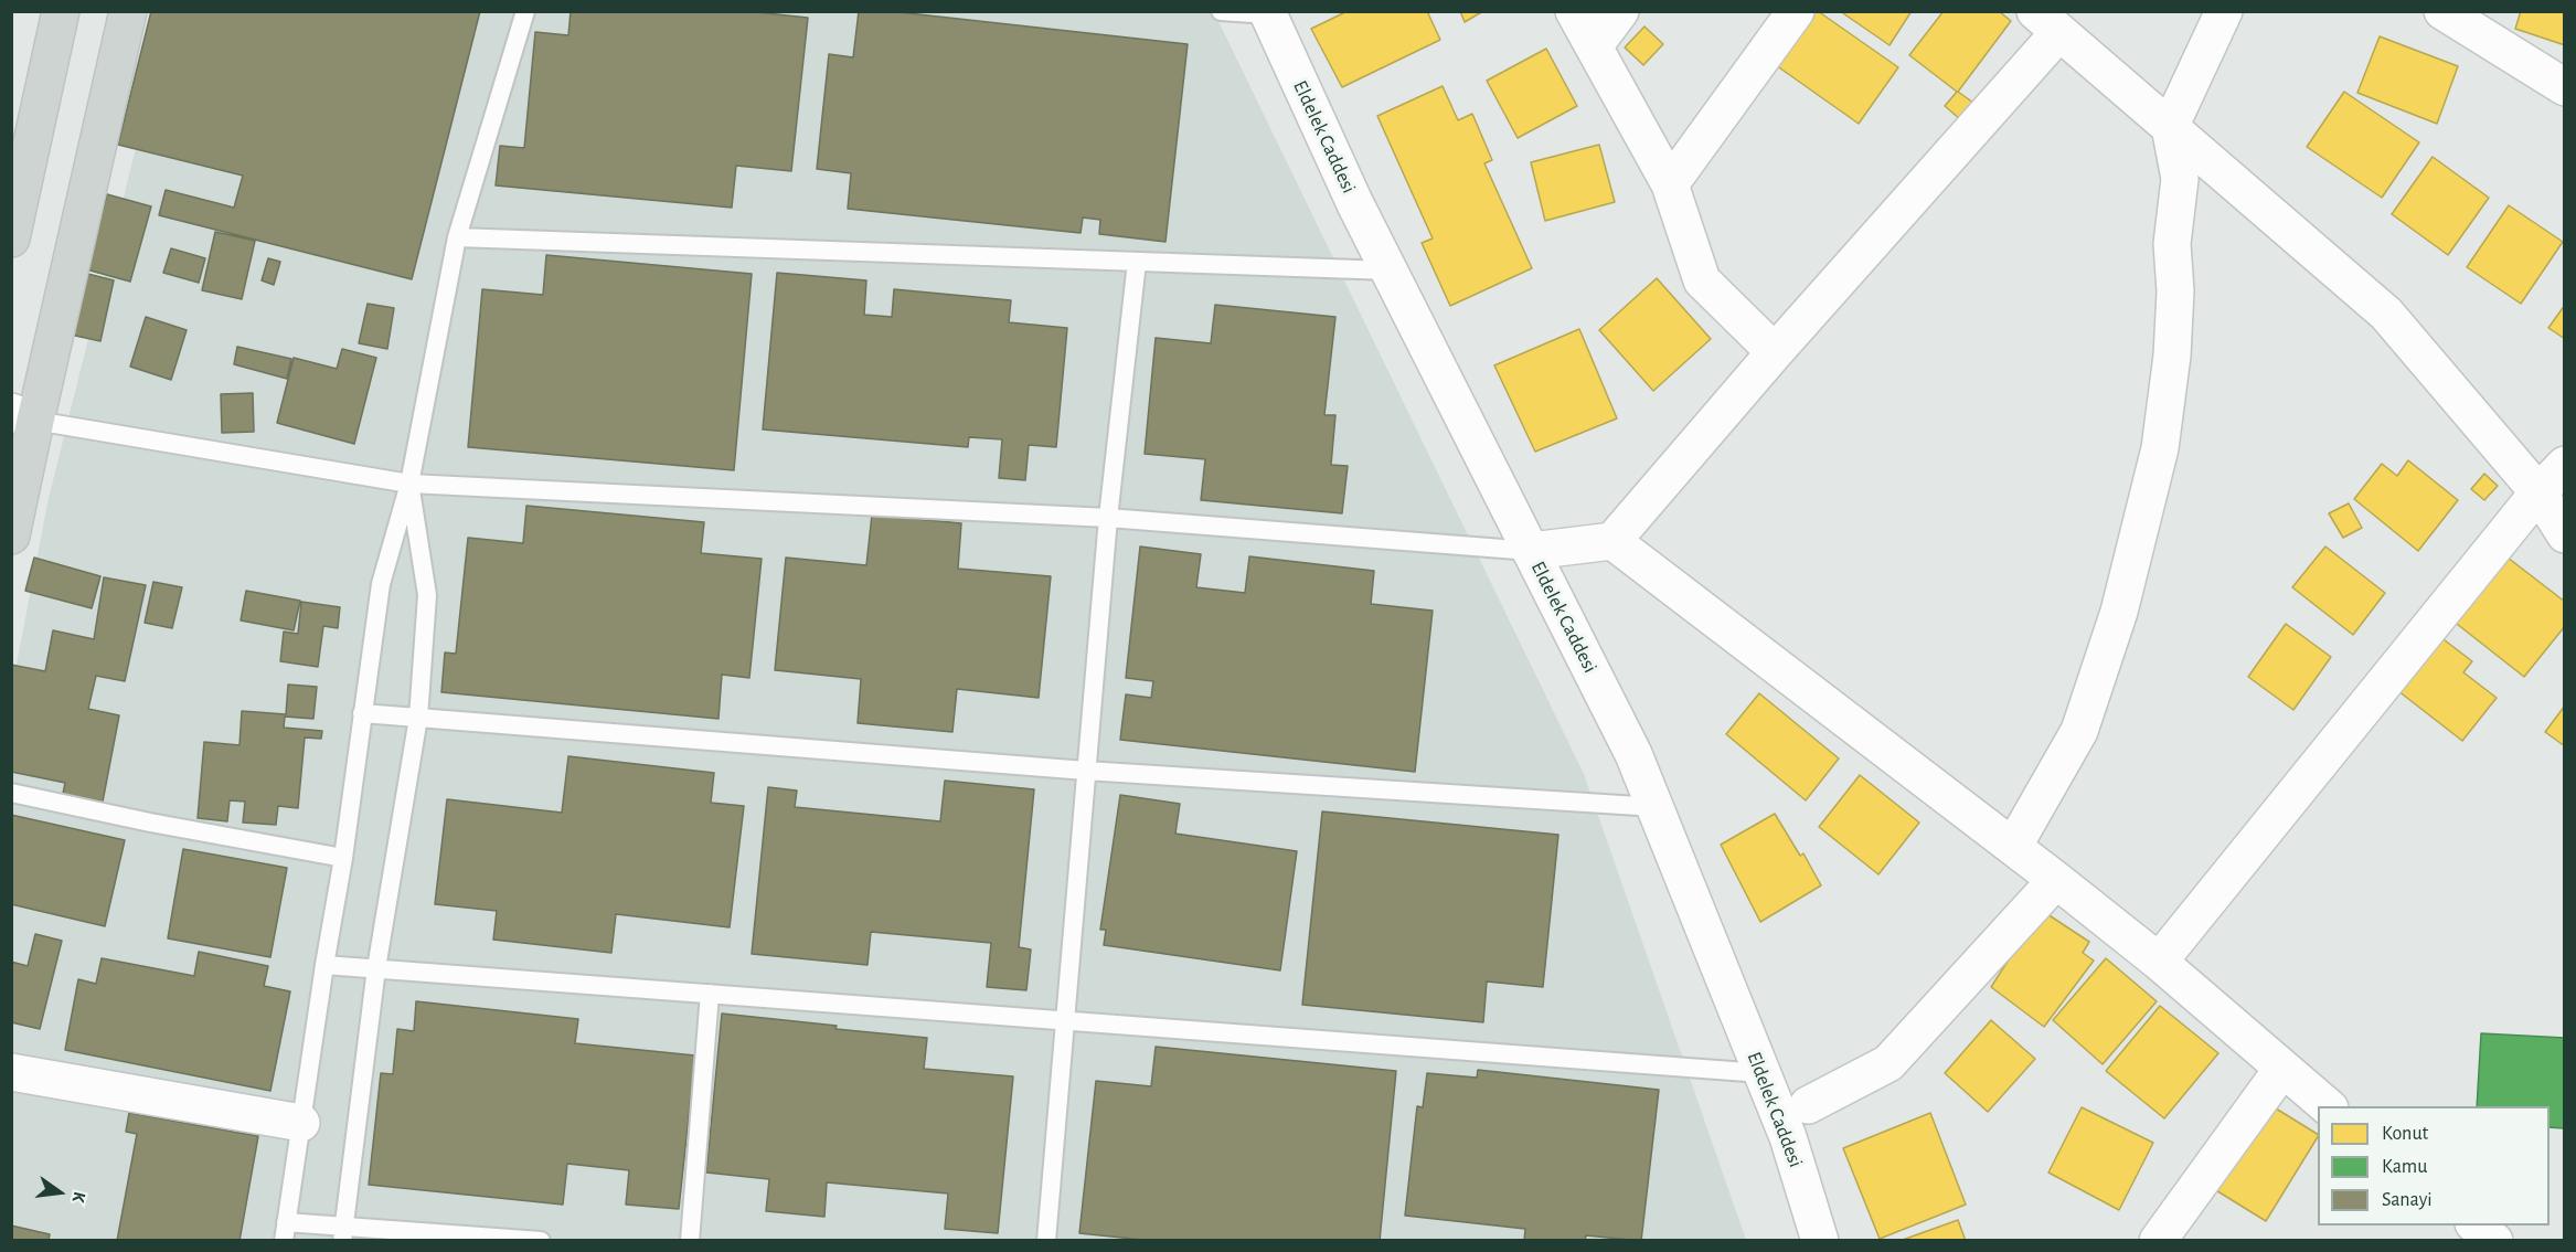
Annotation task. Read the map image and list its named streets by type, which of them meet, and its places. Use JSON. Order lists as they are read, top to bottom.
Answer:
{
  "streets": {
    "street": ["Eldelek Caddesi"]
  },
  "legend": ["Konut", "Kamu", "Sanayi"],
  "north": "right"
}
